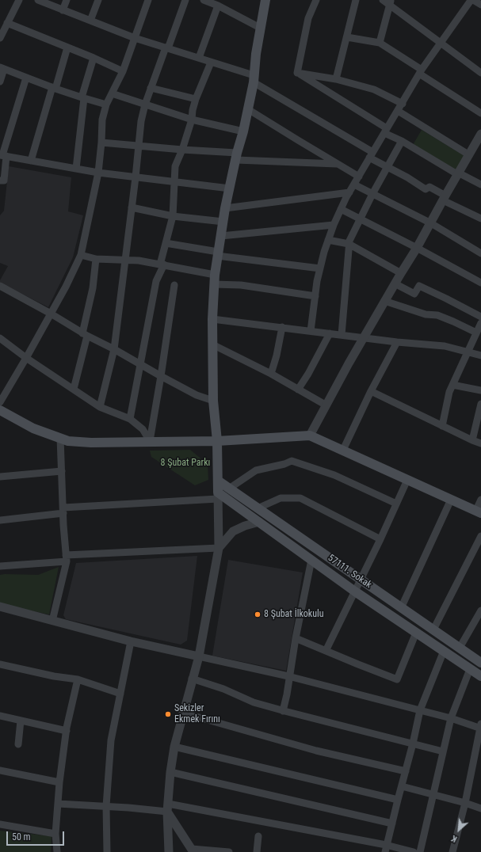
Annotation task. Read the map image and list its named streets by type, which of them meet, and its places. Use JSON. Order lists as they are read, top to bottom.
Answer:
{
  "streets": {
    "main road": ["57111. Sokak"]
  },
  "parks": ["8 Şubat Parkı"],
  "places": ["8 Şubat İlkokulu", "Sekizler Ekmek Fırını"],
  "scale_bar": "50 m",
  "north": "bottom left"
}
